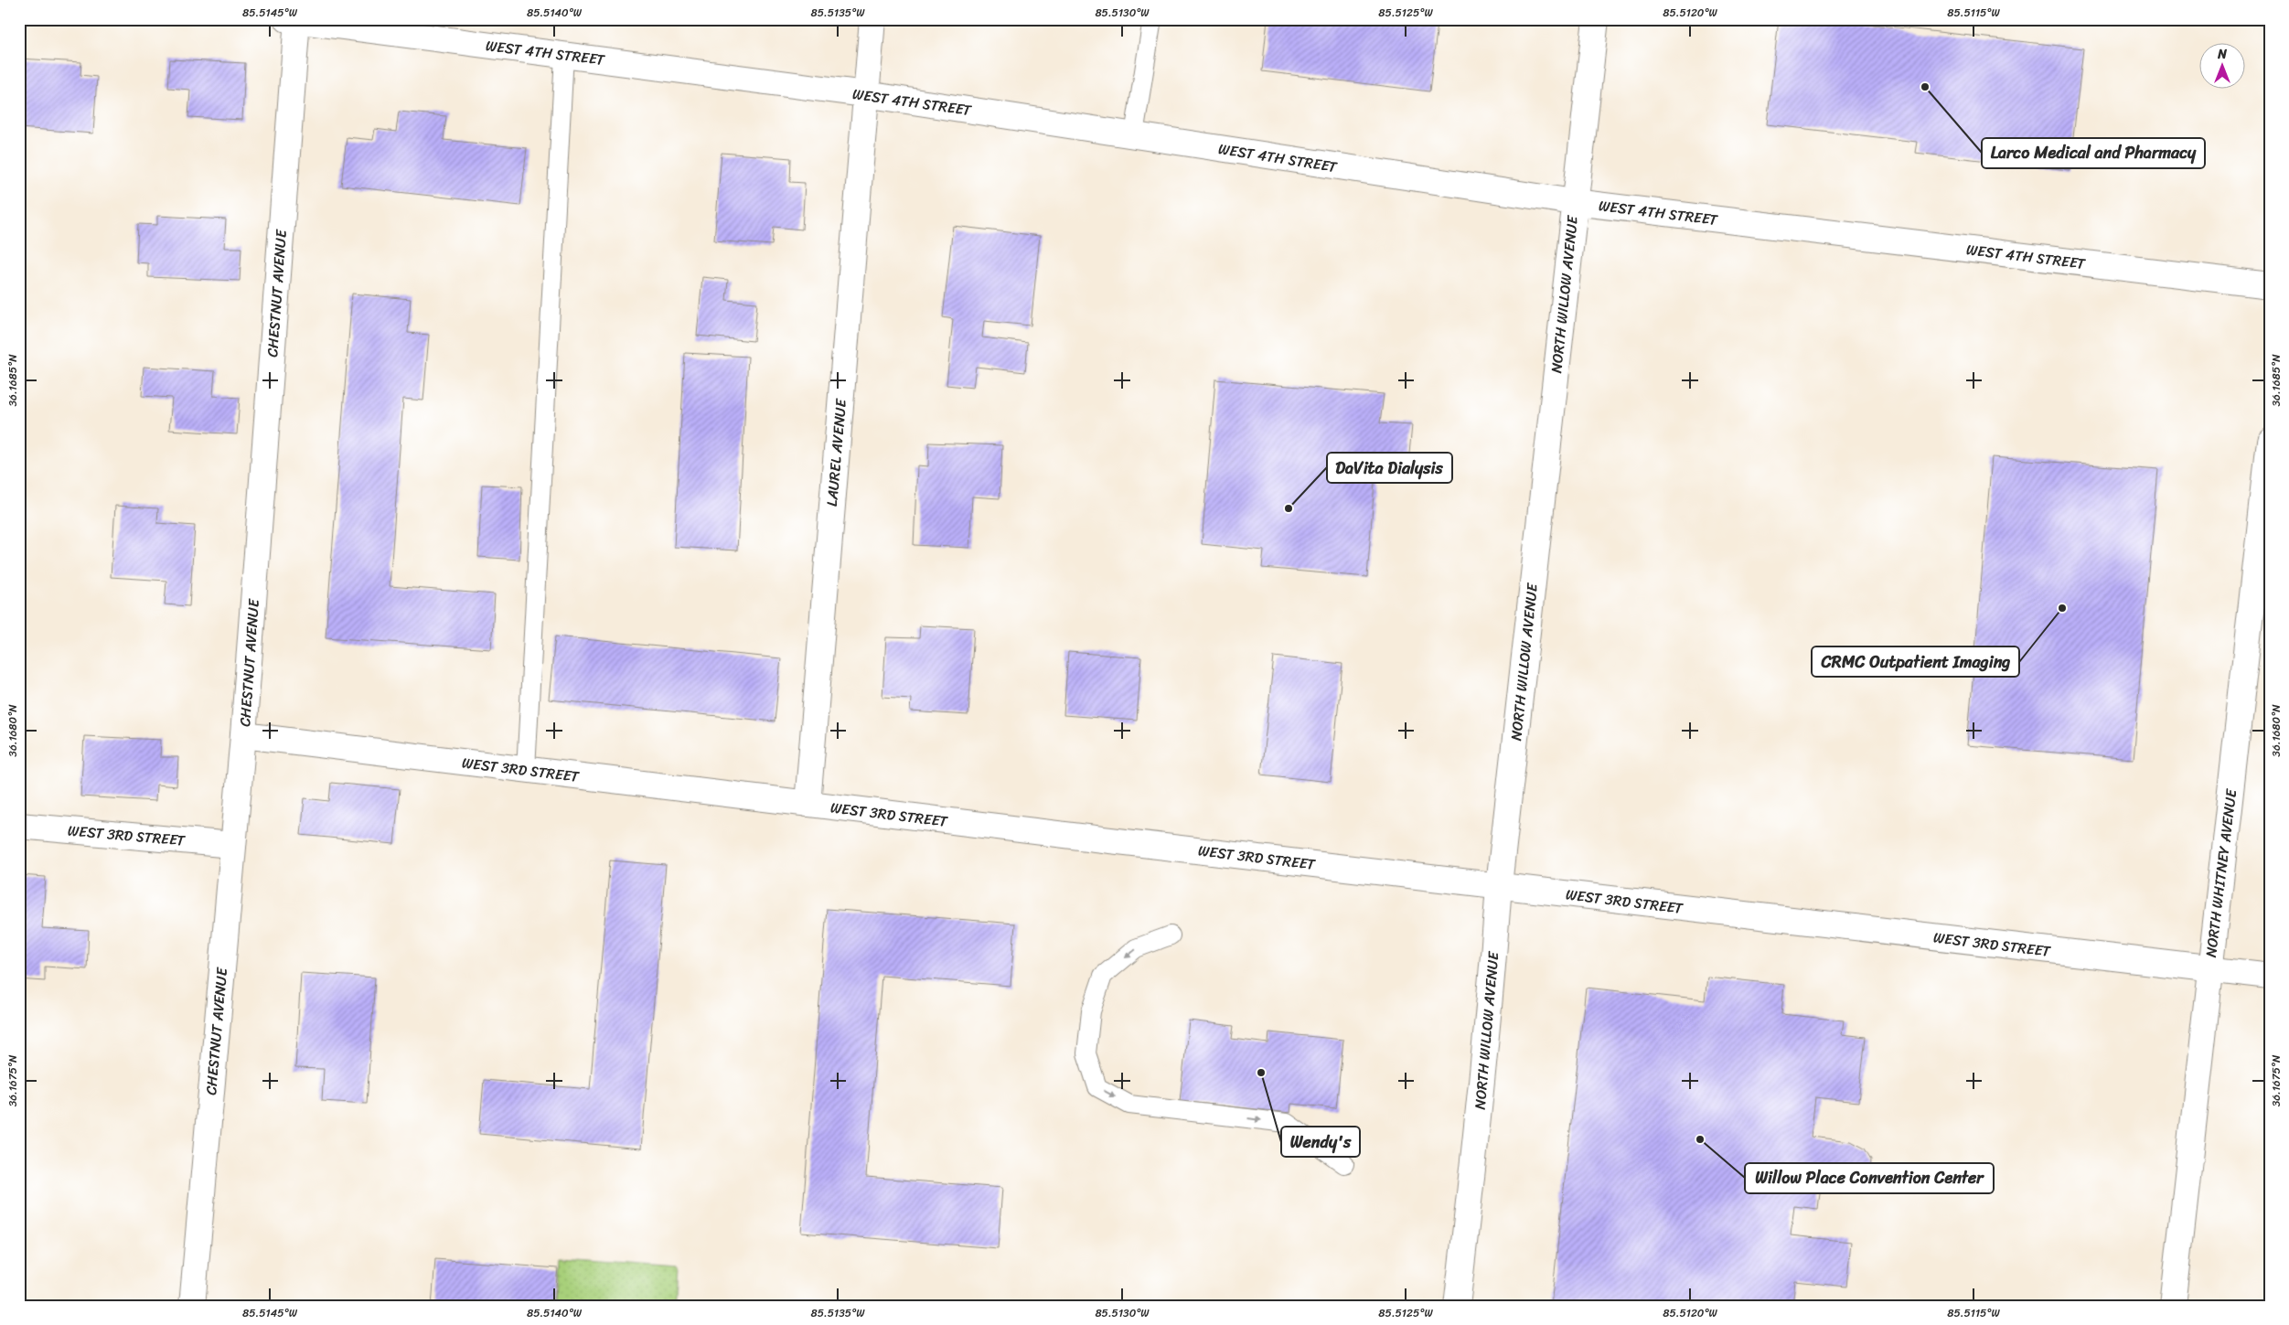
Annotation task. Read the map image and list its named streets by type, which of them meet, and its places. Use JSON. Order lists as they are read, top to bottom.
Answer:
{
  "streets": {
    "street": [
      "WEST 4TH STREET",
      "CHESTNUT AVENUE",
      "NORTH WILLOW AVENUE",
      "LAUREL AVENUE",
      "WEST 3RD STREET",
      "NORTH WHITNEY AVENUE"
    ]
  },
  "crossings": [
    ["WEST 4TH STREET", "CHESTNUT AVENUE"],
    ["WEST 4TH STREET", "NORTH WILLOW AVENUE"],
    ["WEST 4TH STREET", "LAUREL AVENUE"],
    ["CHESTNUT AVENUE", "WEST 3RD STREET"],
    ["NORTH WILLOW AVENUE", "WEST 3RD STREET"],
    ["LAUREL AVENUE", "WEST 3RD STREET"],
    ["WEST 3RD STREET", "NORTH WHITNEY AVENUE"]
  ],
  "places": [
    "Larco Medical and Pharmacy",
    "DaVita Dialysis",
    "CRMC Outpatient Imaging",
    "Wendy's",
    "Willow Place Convention Center"
  ],
  "north": "top",
  "coordinates": [
    "85.5145°W",
    "85.5140°W",
    "85.5135°W",
    "85.5130°W",
    "85.5125°W",
    "85.5120°W",
    "85.5115°W",
    "36.1685°N",
    "36.1680°N",
    "36.1675°N"
  ]
}
